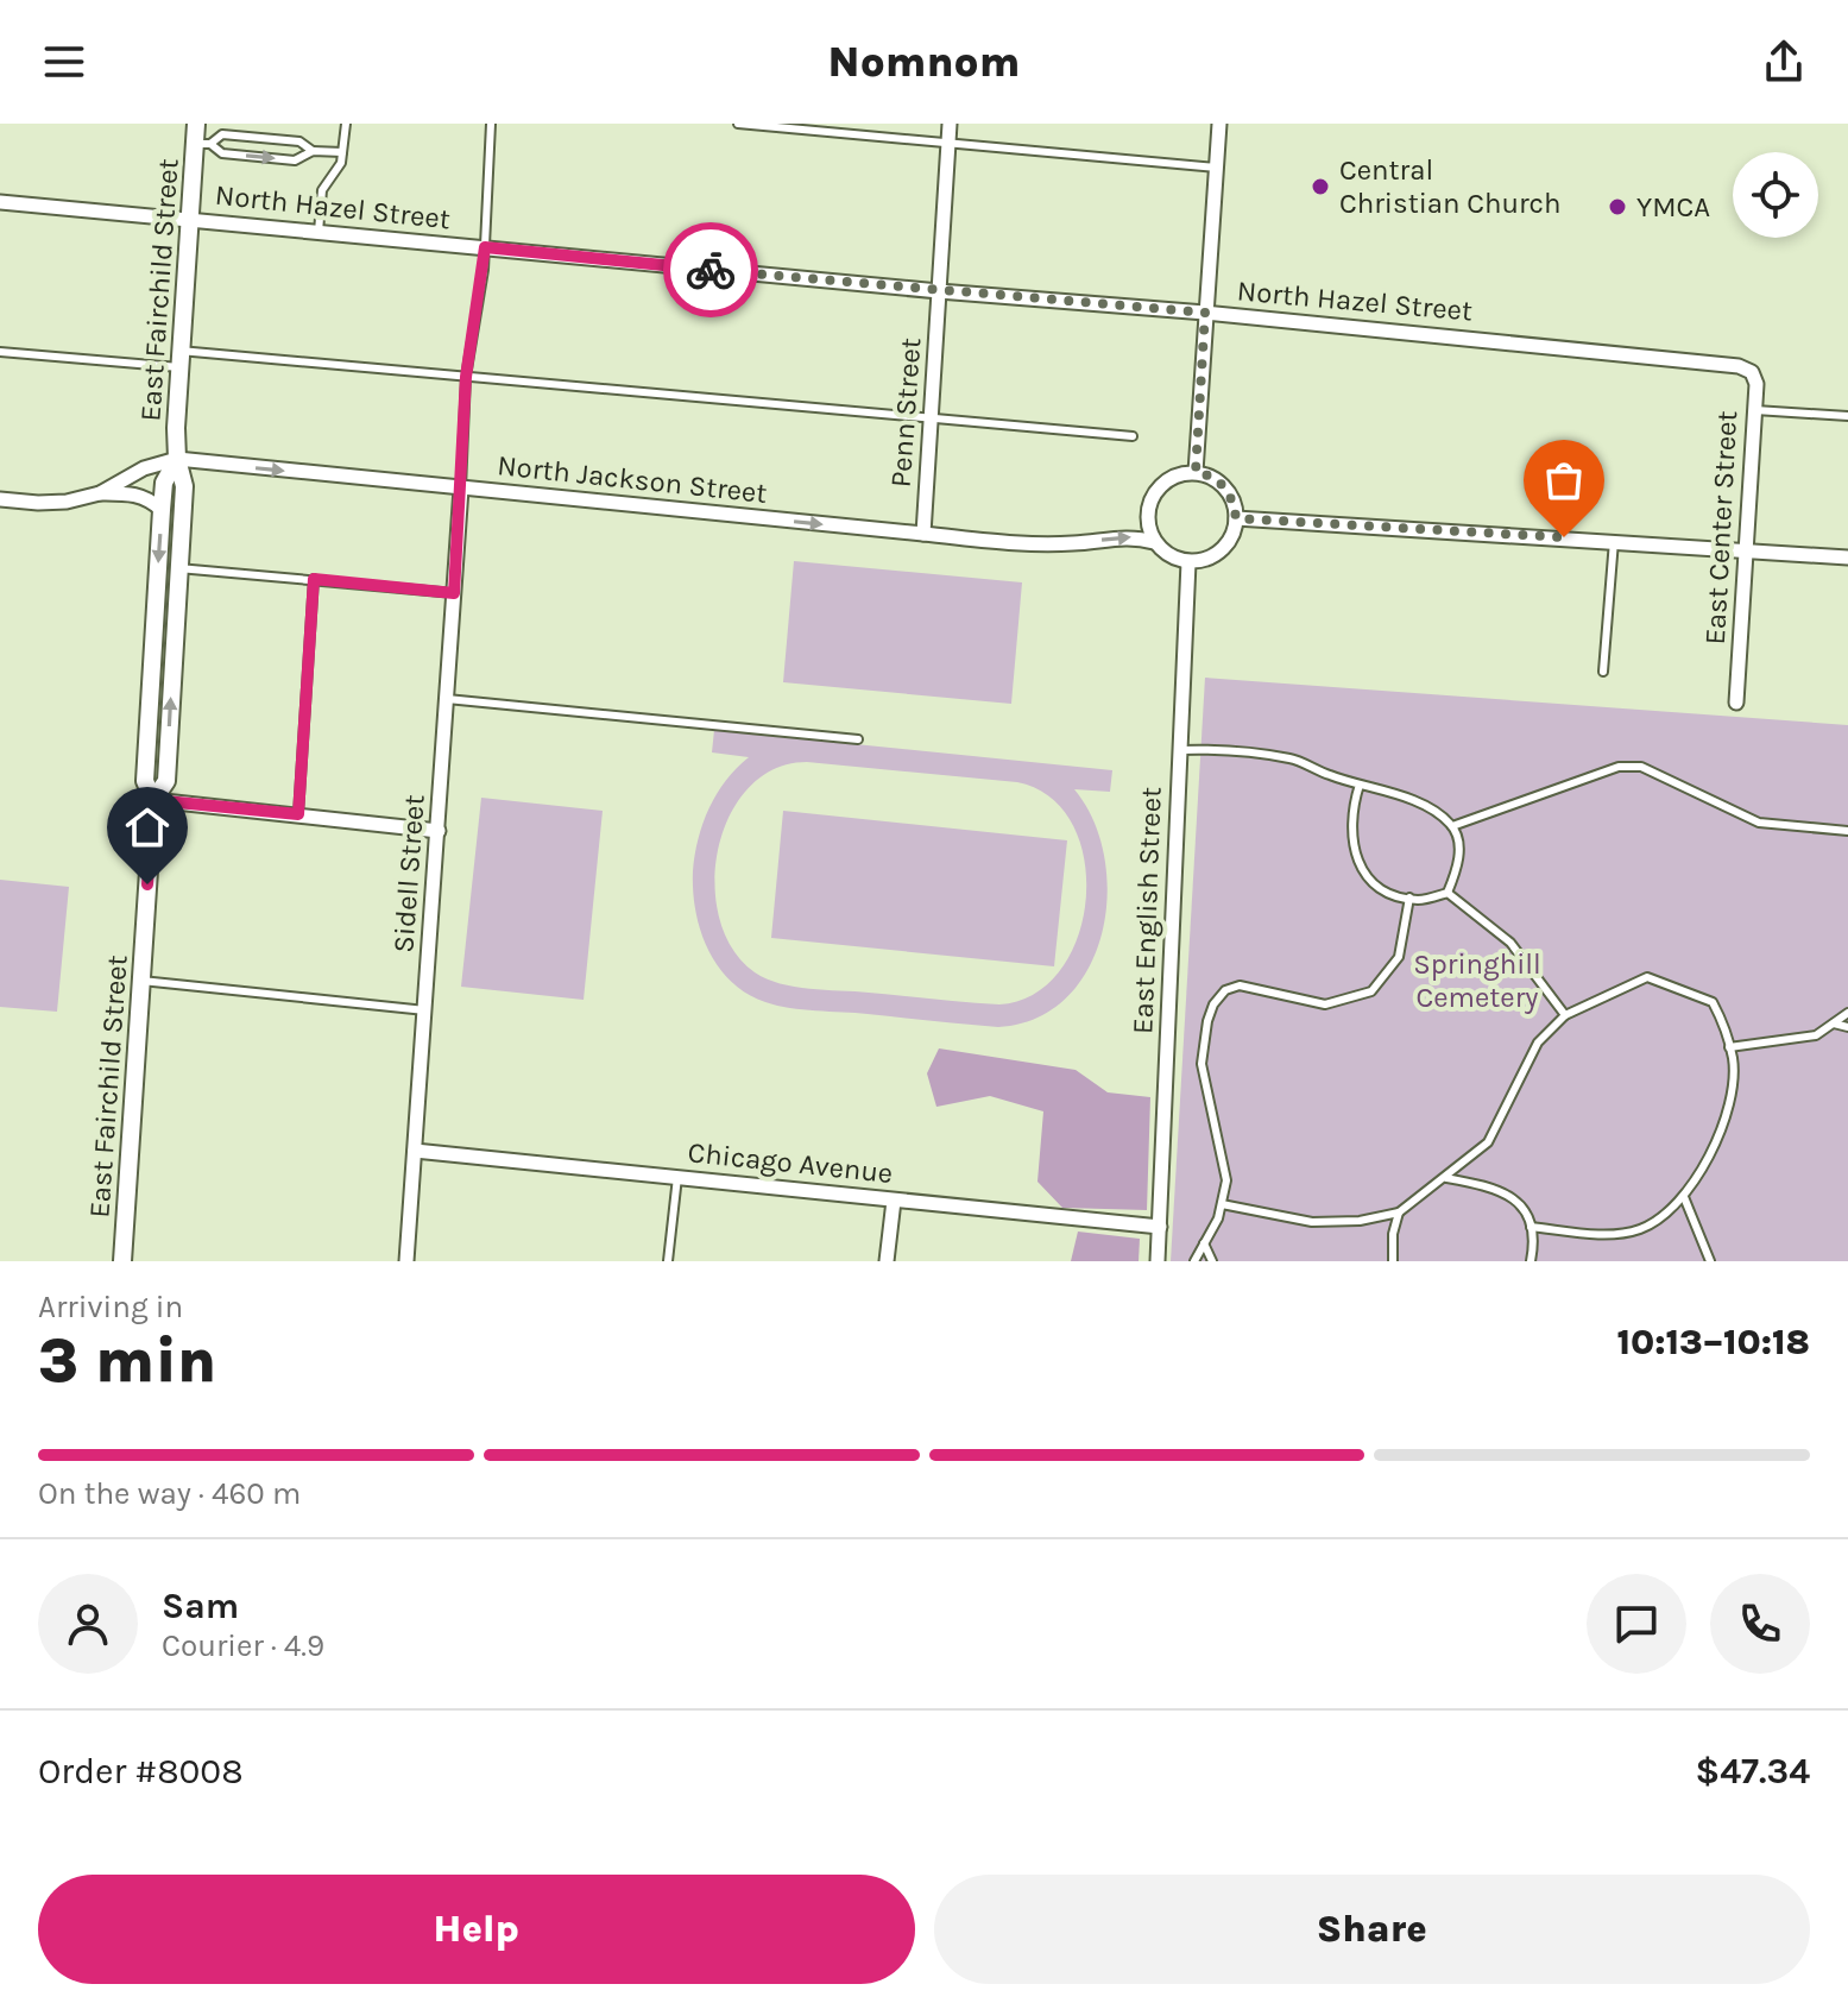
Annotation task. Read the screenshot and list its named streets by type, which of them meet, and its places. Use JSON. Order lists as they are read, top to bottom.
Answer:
{
  "streets": {
    "street": [
      "North Hazel Street",
      "East Fairchild Street",
      "Penn Street",
      "North Jackson Street",
      "East Center Street",
      "Sidell Street",
      "East English Street",
      "Chicago Avenue"
    ]
  },
  "crossings": [
    ["North Hazel Street", "East Fairchild Street"],
    ["North Hazel Street", "Penn Street"],
    ["North Hazel Street", "East Center Street"],
    ["East Fairchild Street", "North Jackson Street"],
    ["Penn Street", "North Jackson Street"],
    ["North Jackson Street", "Sidell Street"],
    ["North Jackson Street", "East English Street"],
    ["Sidell Street", "Chicago Avenue"],
    ["East English Street", "Chicago Avenue"]
  ],
  "one_way": ["North Jackson Street"],
  "parks": ["Springhill Cemetery"],
  "places": ["Central Christian Church", "YMCA"],
  "page": {
    "header": "Nomnom",
    "heading": ["3 min", "Arriving in", "10:13–10:18"],
    "panel": [
      "Sam",
      "Courier · 4.9",
      "Order #8008",
      "$47.34"
    ],
    "bar": "On the way · 460 m",
    "buttons": ["Help", "Share"]
  }
}
